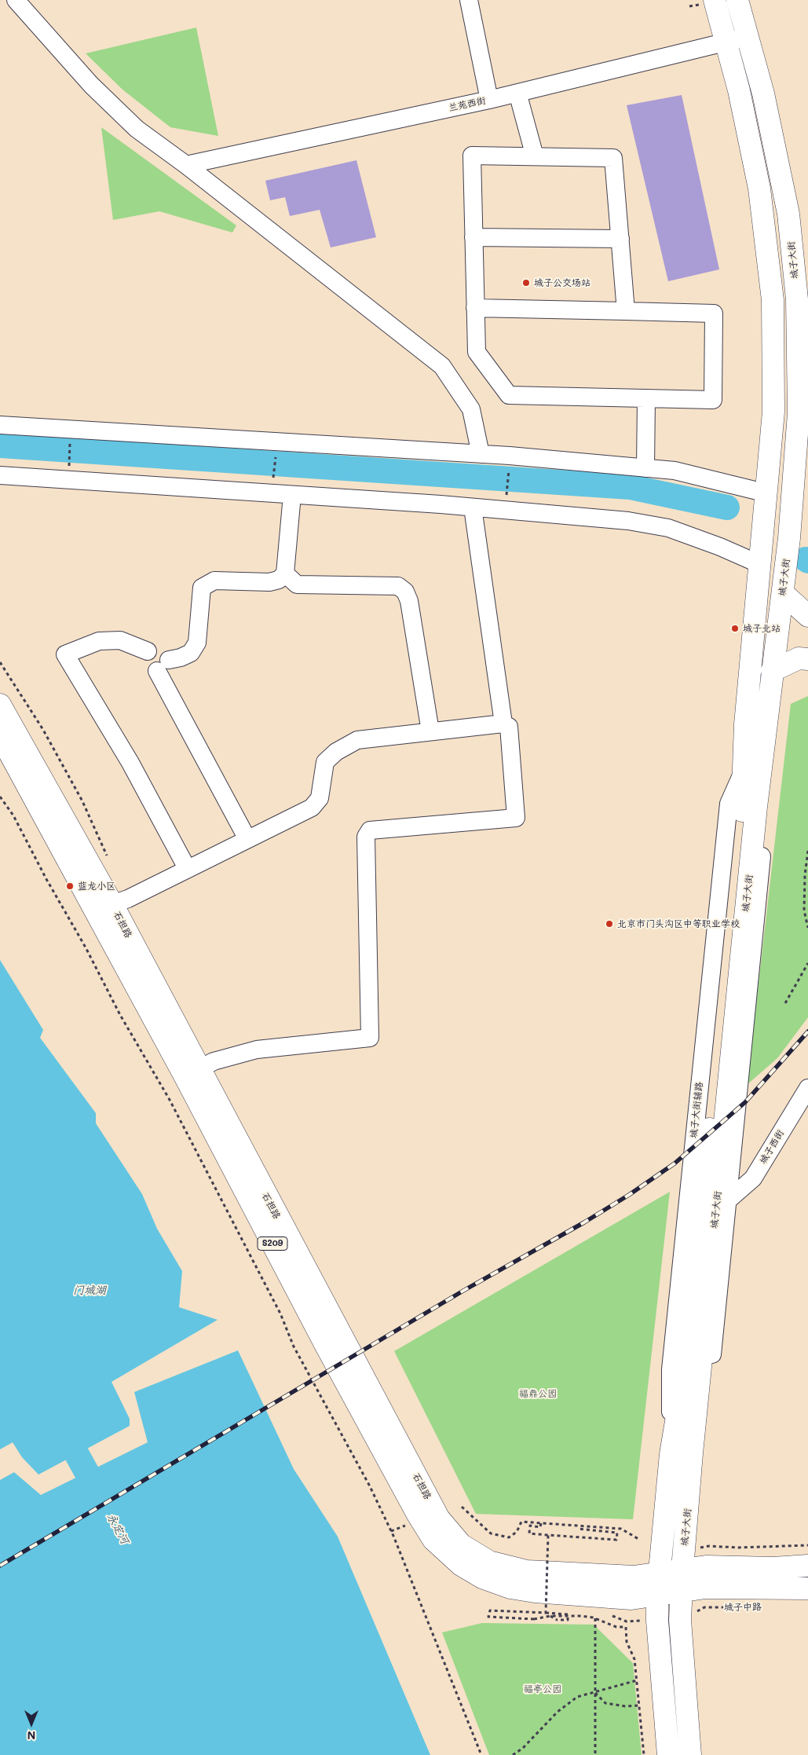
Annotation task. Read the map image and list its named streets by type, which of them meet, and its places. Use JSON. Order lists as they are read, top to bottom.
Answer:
{
  "streets": {
    "main road": [
      "城子大街",
      "石担路",
      "S209",
      "城子中路"
    ],
    "street": ["兰苑西街", "城子西街"]
  },
  "crossings": [
    ["兰苑西街", "城子大街"],
    ["城子大街", "石担路"],
    ["城子大街", "城子中路"],
    ["石担路", "城子中路"]
  ],
  "water": ["门城湖", "永定河"],
  "parks": ["福鼎公园", "福亭公园"],
  "places": [
    "城子公交场站",
    "城子北站",
    "蓝龙小区",
    "北京市门头沟区中等职业学校"
  ],
  "north": "bottom"
}
